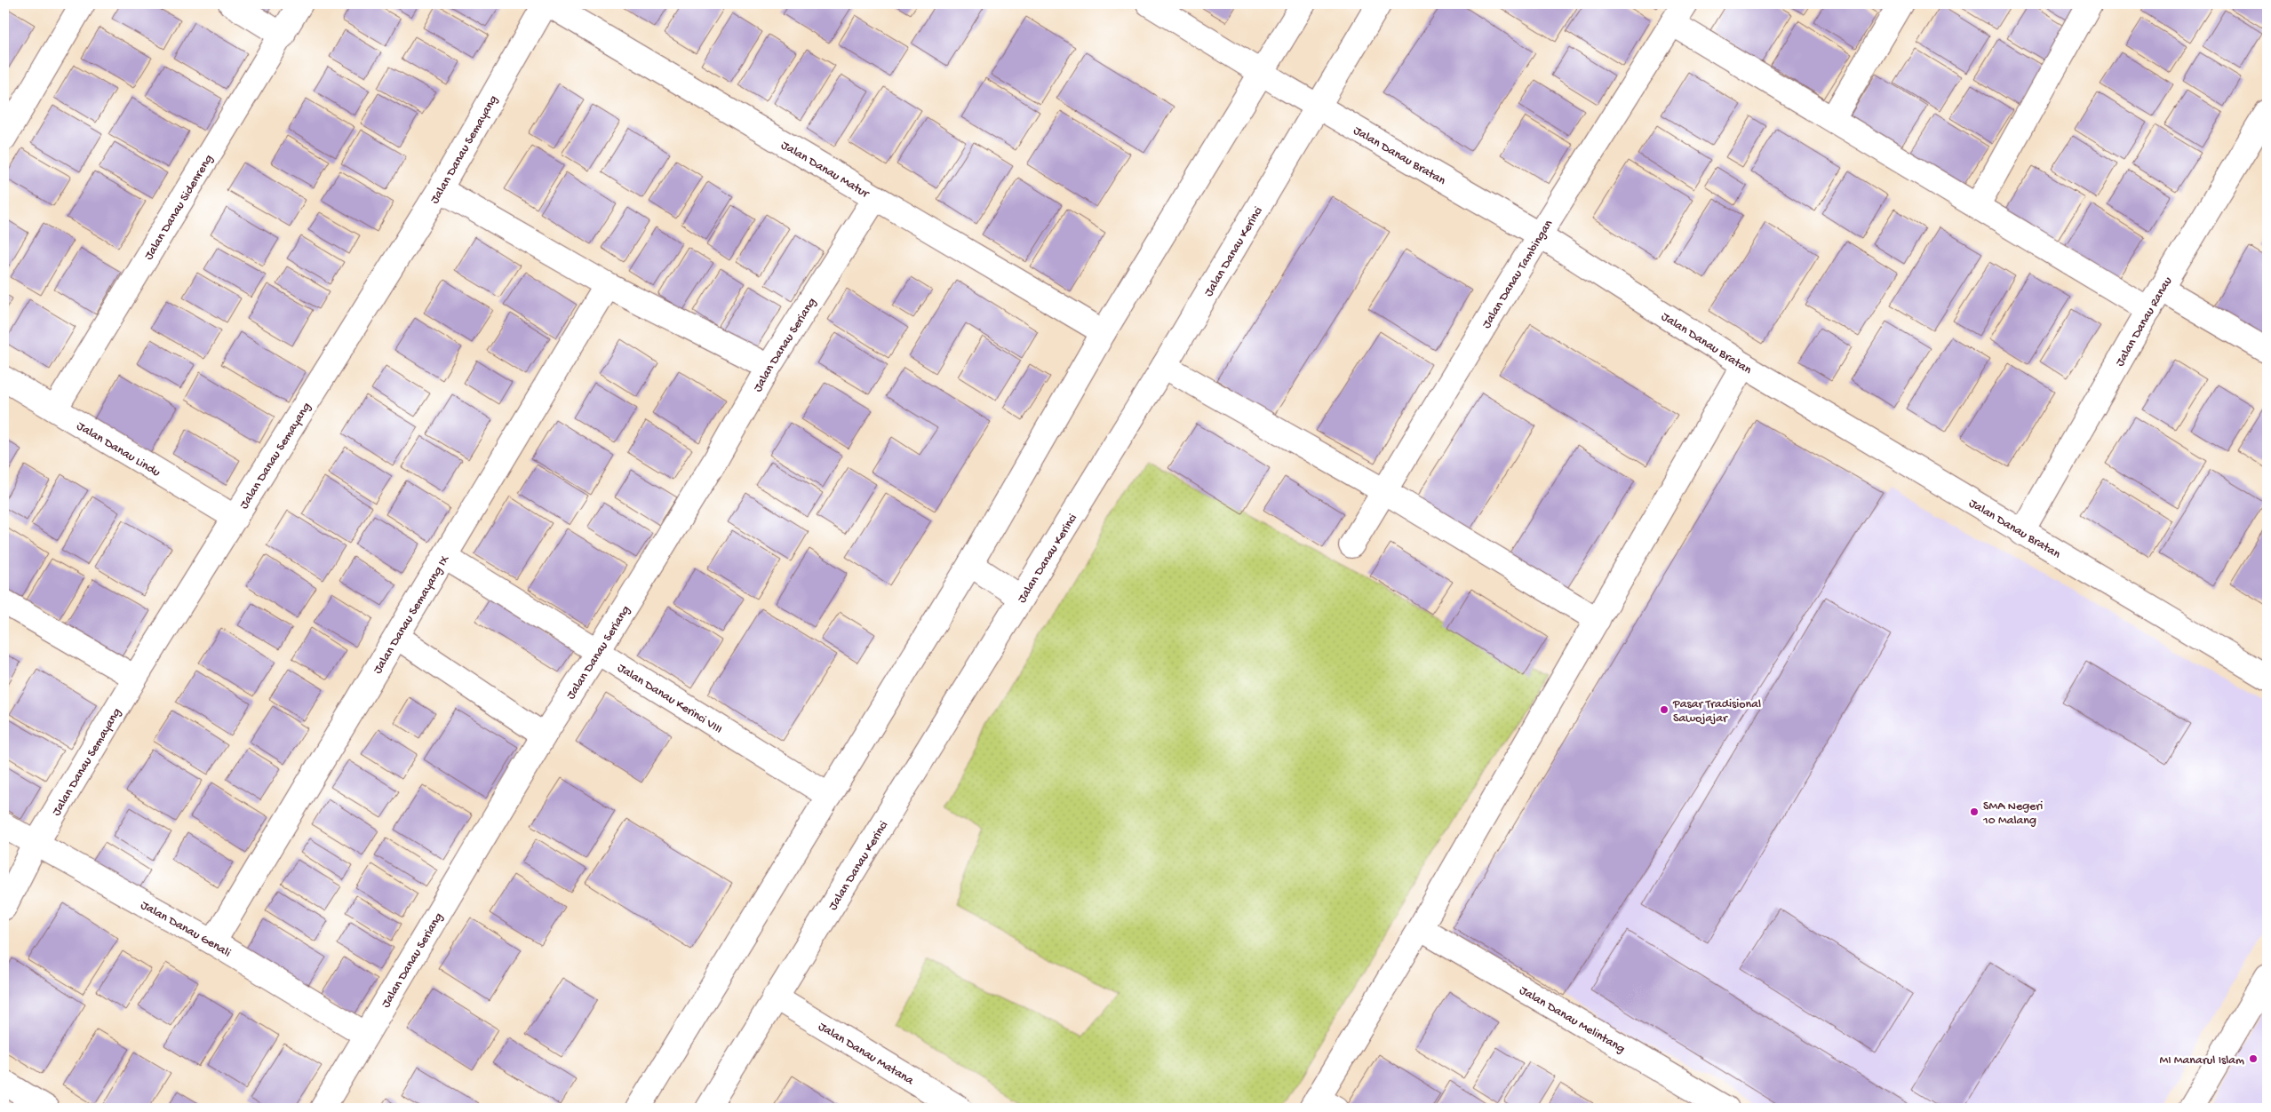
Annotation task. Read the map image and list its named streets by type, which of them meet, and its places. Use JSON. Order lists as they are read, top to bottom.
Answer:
{
  "streets": {
    "street": [
      "Jalan Danau Semayang",
      "Jalan Danau Bratan",
      "Jalan Danau Matur",
      "Jalan Danau Sidenreng",
      "Jalan Danau Kerinci",
      "Jalan Danau Tambingan",
      "Jalan Danau Ranau",
      "Jalan Danau Seriang",
      "Jalan Danau Lindu",
      "Jalan Danau Semayang IX",
      "Jalan Danau Kerinci VIII",
      "Jalan Danau Genali",
      "Jalan Danau Melintang",
      "Jalan Danau Matana"
    ]
  },
  "crossings": [
    ["Jalan Danau Semayang", "Jalan Danau Matur"],
    ["Jalan Danau Semayang", "Jalan Danau Lindu"],
    ["Jalan Danau Semayang", "Jalan Danau Genali"],
    ["Jalan Danau Bratan", "Jalan Danau Kerinci"],
    ["Jalan Danau Bratan", "Jalan Danau Tambingan"],
    ["Jalan Danau Bratan", "Jalan Danau Ranau"],
    ["Jalan Danau Matur", "Jalan Danau Seriang"],
    ["Jalan Danau Sidenreng", "Jalan Danau Lindu"],
    ["Jalan Danau Kerinci", "Jalan Danau Matana"],
    ["Jalan Danau Seriang", "Jalan Danau Kerinci VIII"],
    ["Jalan Danau Seriang", "Jalan Danau Genali"],
    ["Jalan Danau Semayang IX", "Jalan Danau Kerinci VIII"],
    ["Jalan Danau Semayang IX", "Jalan Danau Genali"]
  ],
  "places": ["Pasar Tradisional Sawojajar", "SMA Negeri 10 Malang", "MI Manarul Islam"]
}
